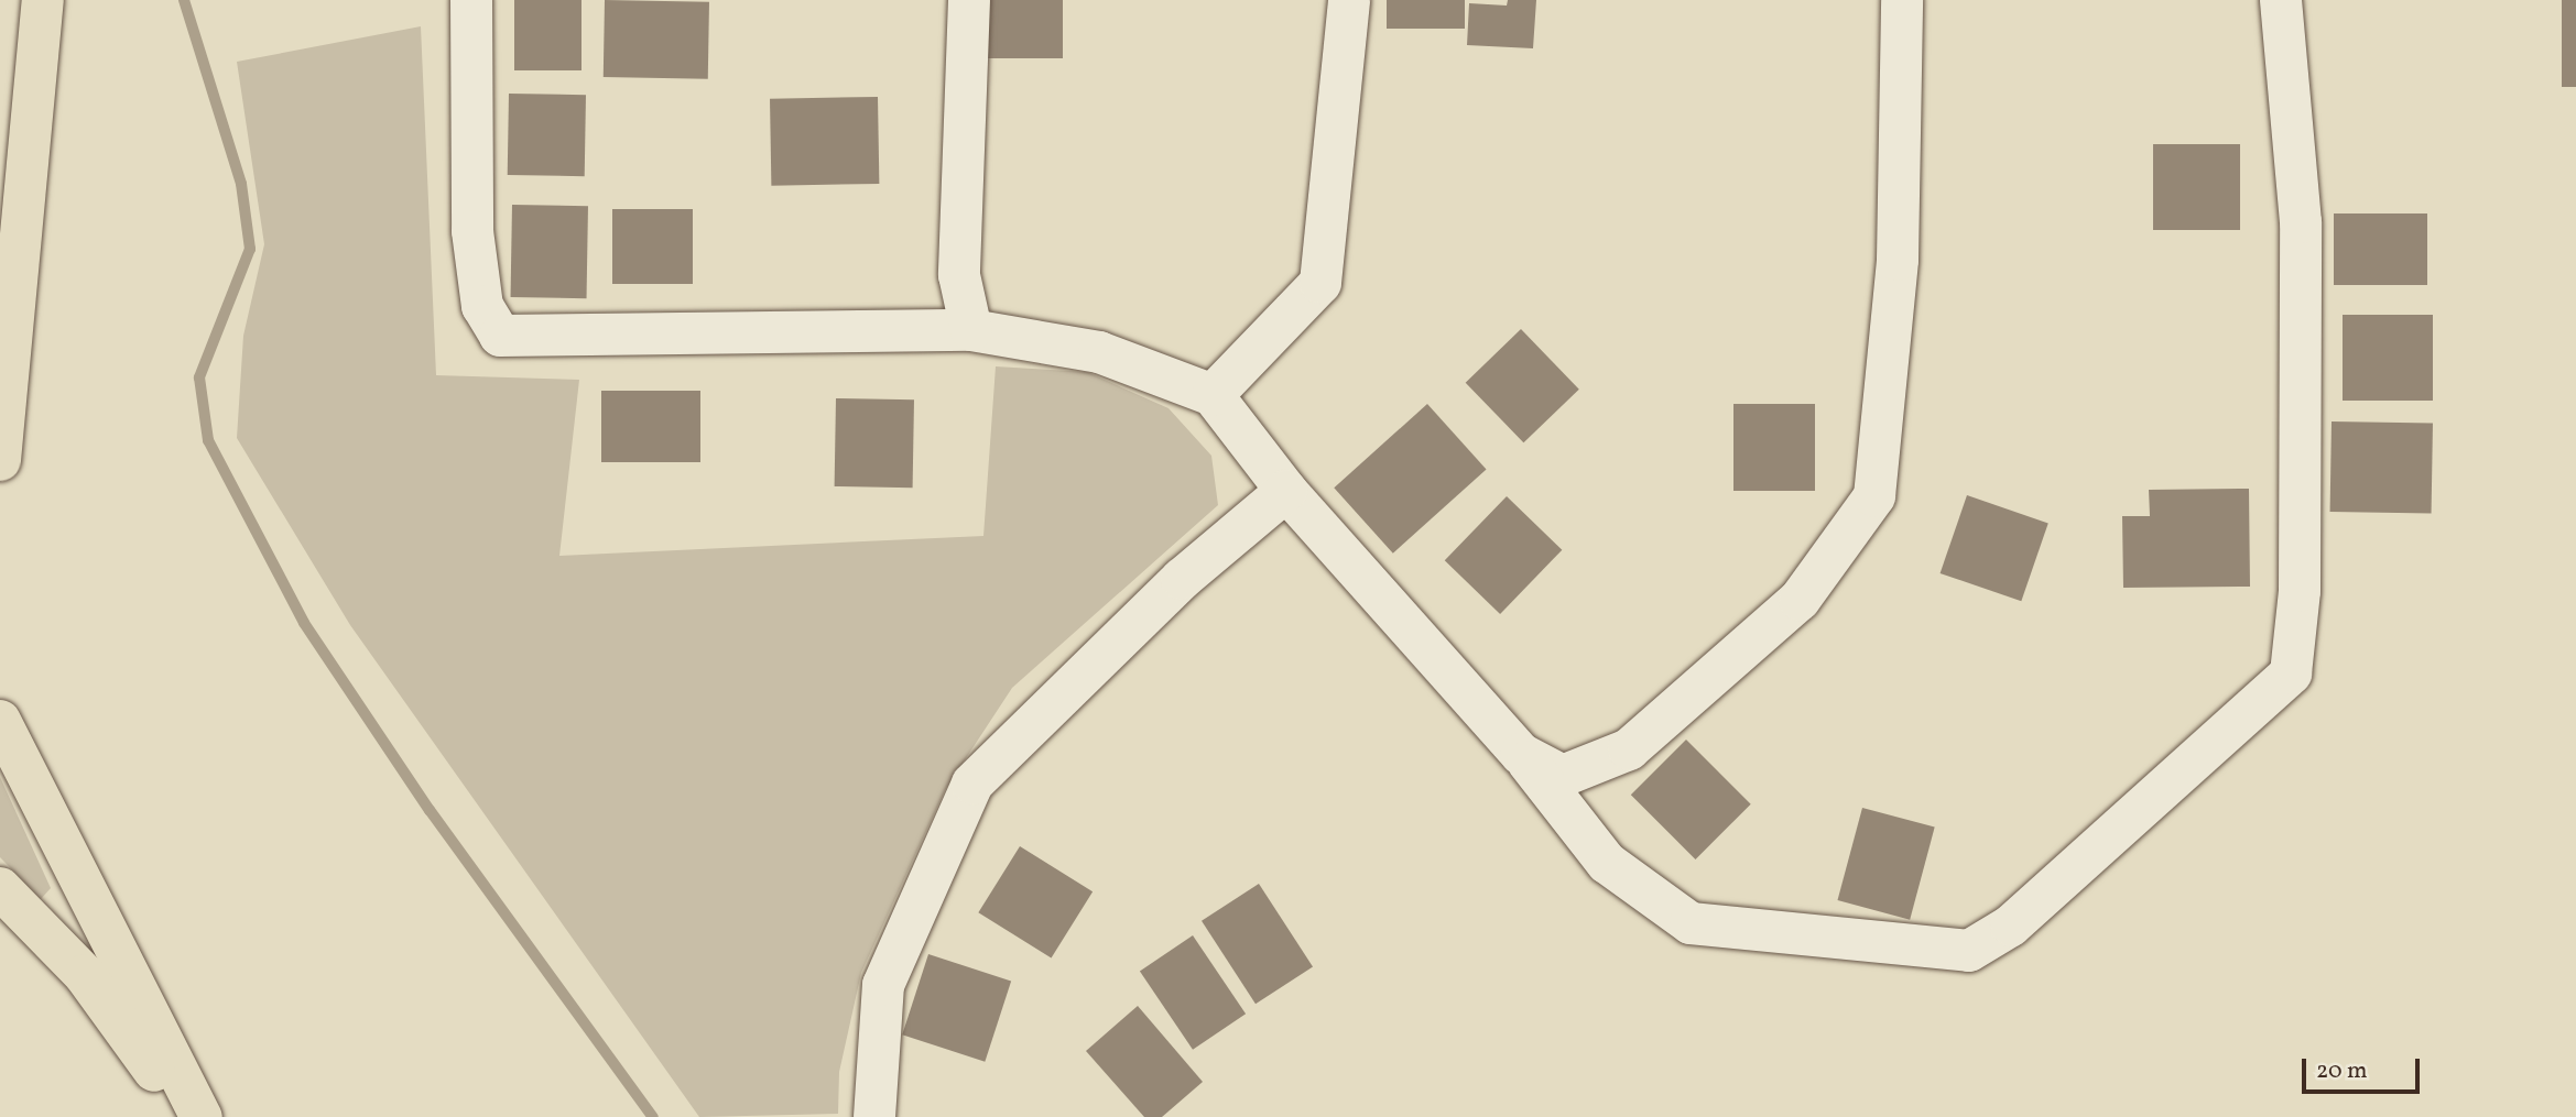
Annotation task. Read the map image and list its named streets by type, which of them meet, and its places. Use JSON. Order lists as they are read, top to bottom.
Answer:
{
  "scale_bar": "20 m"
}
